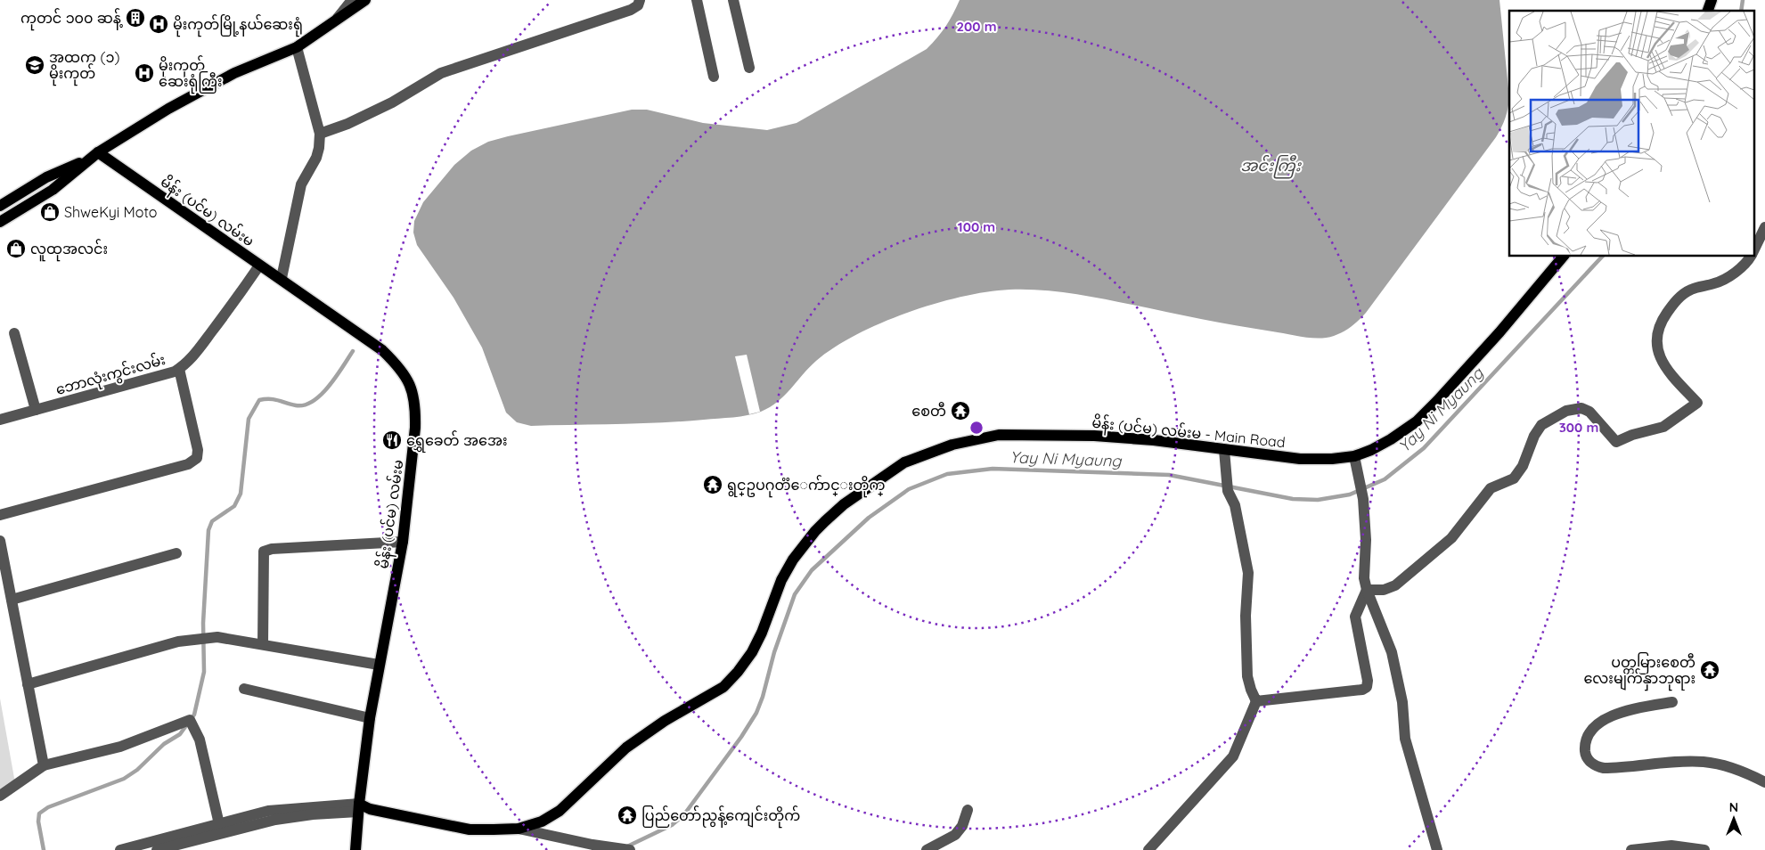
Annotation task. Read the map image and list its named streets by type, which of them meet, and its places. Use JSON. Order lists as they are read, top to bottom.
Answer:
{
  "streets": {
    "main road": ["မိန်း (ပင်မ) လမ်းမ", "မိန်း (ပင်မ) လမ်းမ - Main Road"],
    "street": ["‌ဘောလုံးကွင်းလမ်း"]
  },
  "crossings": [
    ["မိန်း (ပင်မ) လမ်းမ", "‌ဘောလုံးကွင်းလမ်း"],
    ["မိန်း (ပင်မ) လမ်းမ", "မိန်း (ပင်မ) လမ်းမ - Main Road"]
  ],
  "water": ["အင်းကြီး", "Yay Ni Myaung"],
  "places": {
    "building": ["ကုတင် ၁၀၀ ဆန့်"],
    "hospital": ["မိုးကုတ်မြို့နယ်ဆေးရုံ", "မိုးကုတ်‌ ‌ဆေးရုံကြီး"],
    "school or university": ["အထက (၁) မိုးကုတ်"],
    "shop": ["ShweKyi Moto", "လူထုအလင်း"],
    "temple": [
      "စေတီ",
      "ရွင္ဥပဂုတၱေက်ာင္းတိုက္",
      "ပတ္တမြား‌စေတီ‌ လေးမျက်နှာဘုရား",
      "ပြည်‌‌တော်ညွန့်ကျေင်းတိုက်"
    ],
    "restaurant": ["ရွှေခေတ် အအေး"]
  },
  "north": "top",
  "rings": ["200 m", "100 m", "300 m"]
}
